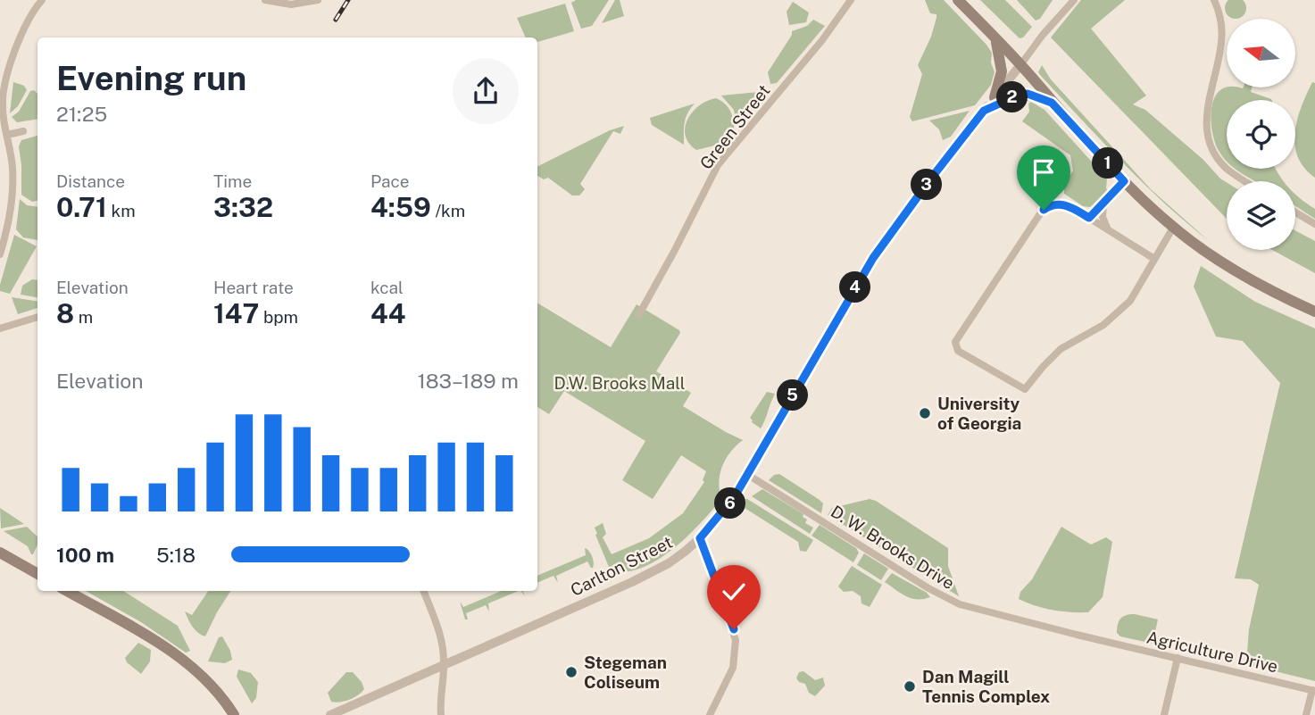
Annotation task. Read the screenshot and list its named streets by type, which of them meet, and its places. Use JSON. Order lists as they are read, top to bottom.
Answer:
{
  "streets": {
    "street": [
      "Green Street",
      "D. W. Brooks Drive",
      "Carlton Street",
      "Agriculture Drive"
    ]
  },
  "crossings": [
    ["D. W. Brooks Drive", "Carlton Street"],
    ["D. W. Brooks Drive", "Agriculture Drive"]
  ],
  "parks": ["D.W. Brooks Mall"],
  "places": ["University of Georgia", "Stegeman Coliseum", "Dan Magill Tennis Complex"],
  "north": "left",
  "page": {
    "heading": ["Evening run", "21:25"],
    "pins": [
      "2",
      "1",
      "3",
      "4",
      "5",
      "6"
    ],
    "stats": [
      ["Distance", "0.71 km"],
      ["Time", "3:32"],
      ["Pace", "4:59 /km"],
      ["Elevation", "8 m"],
      ["Heart rate", "147 bpm"],
      ["kcal", "44"]
    ],
    "chart": ["Elevation", "183–189 m"],
    "list": [
      {
        "name": "100 m",
        "note": "5:18"
      }
    ]
  }
}
